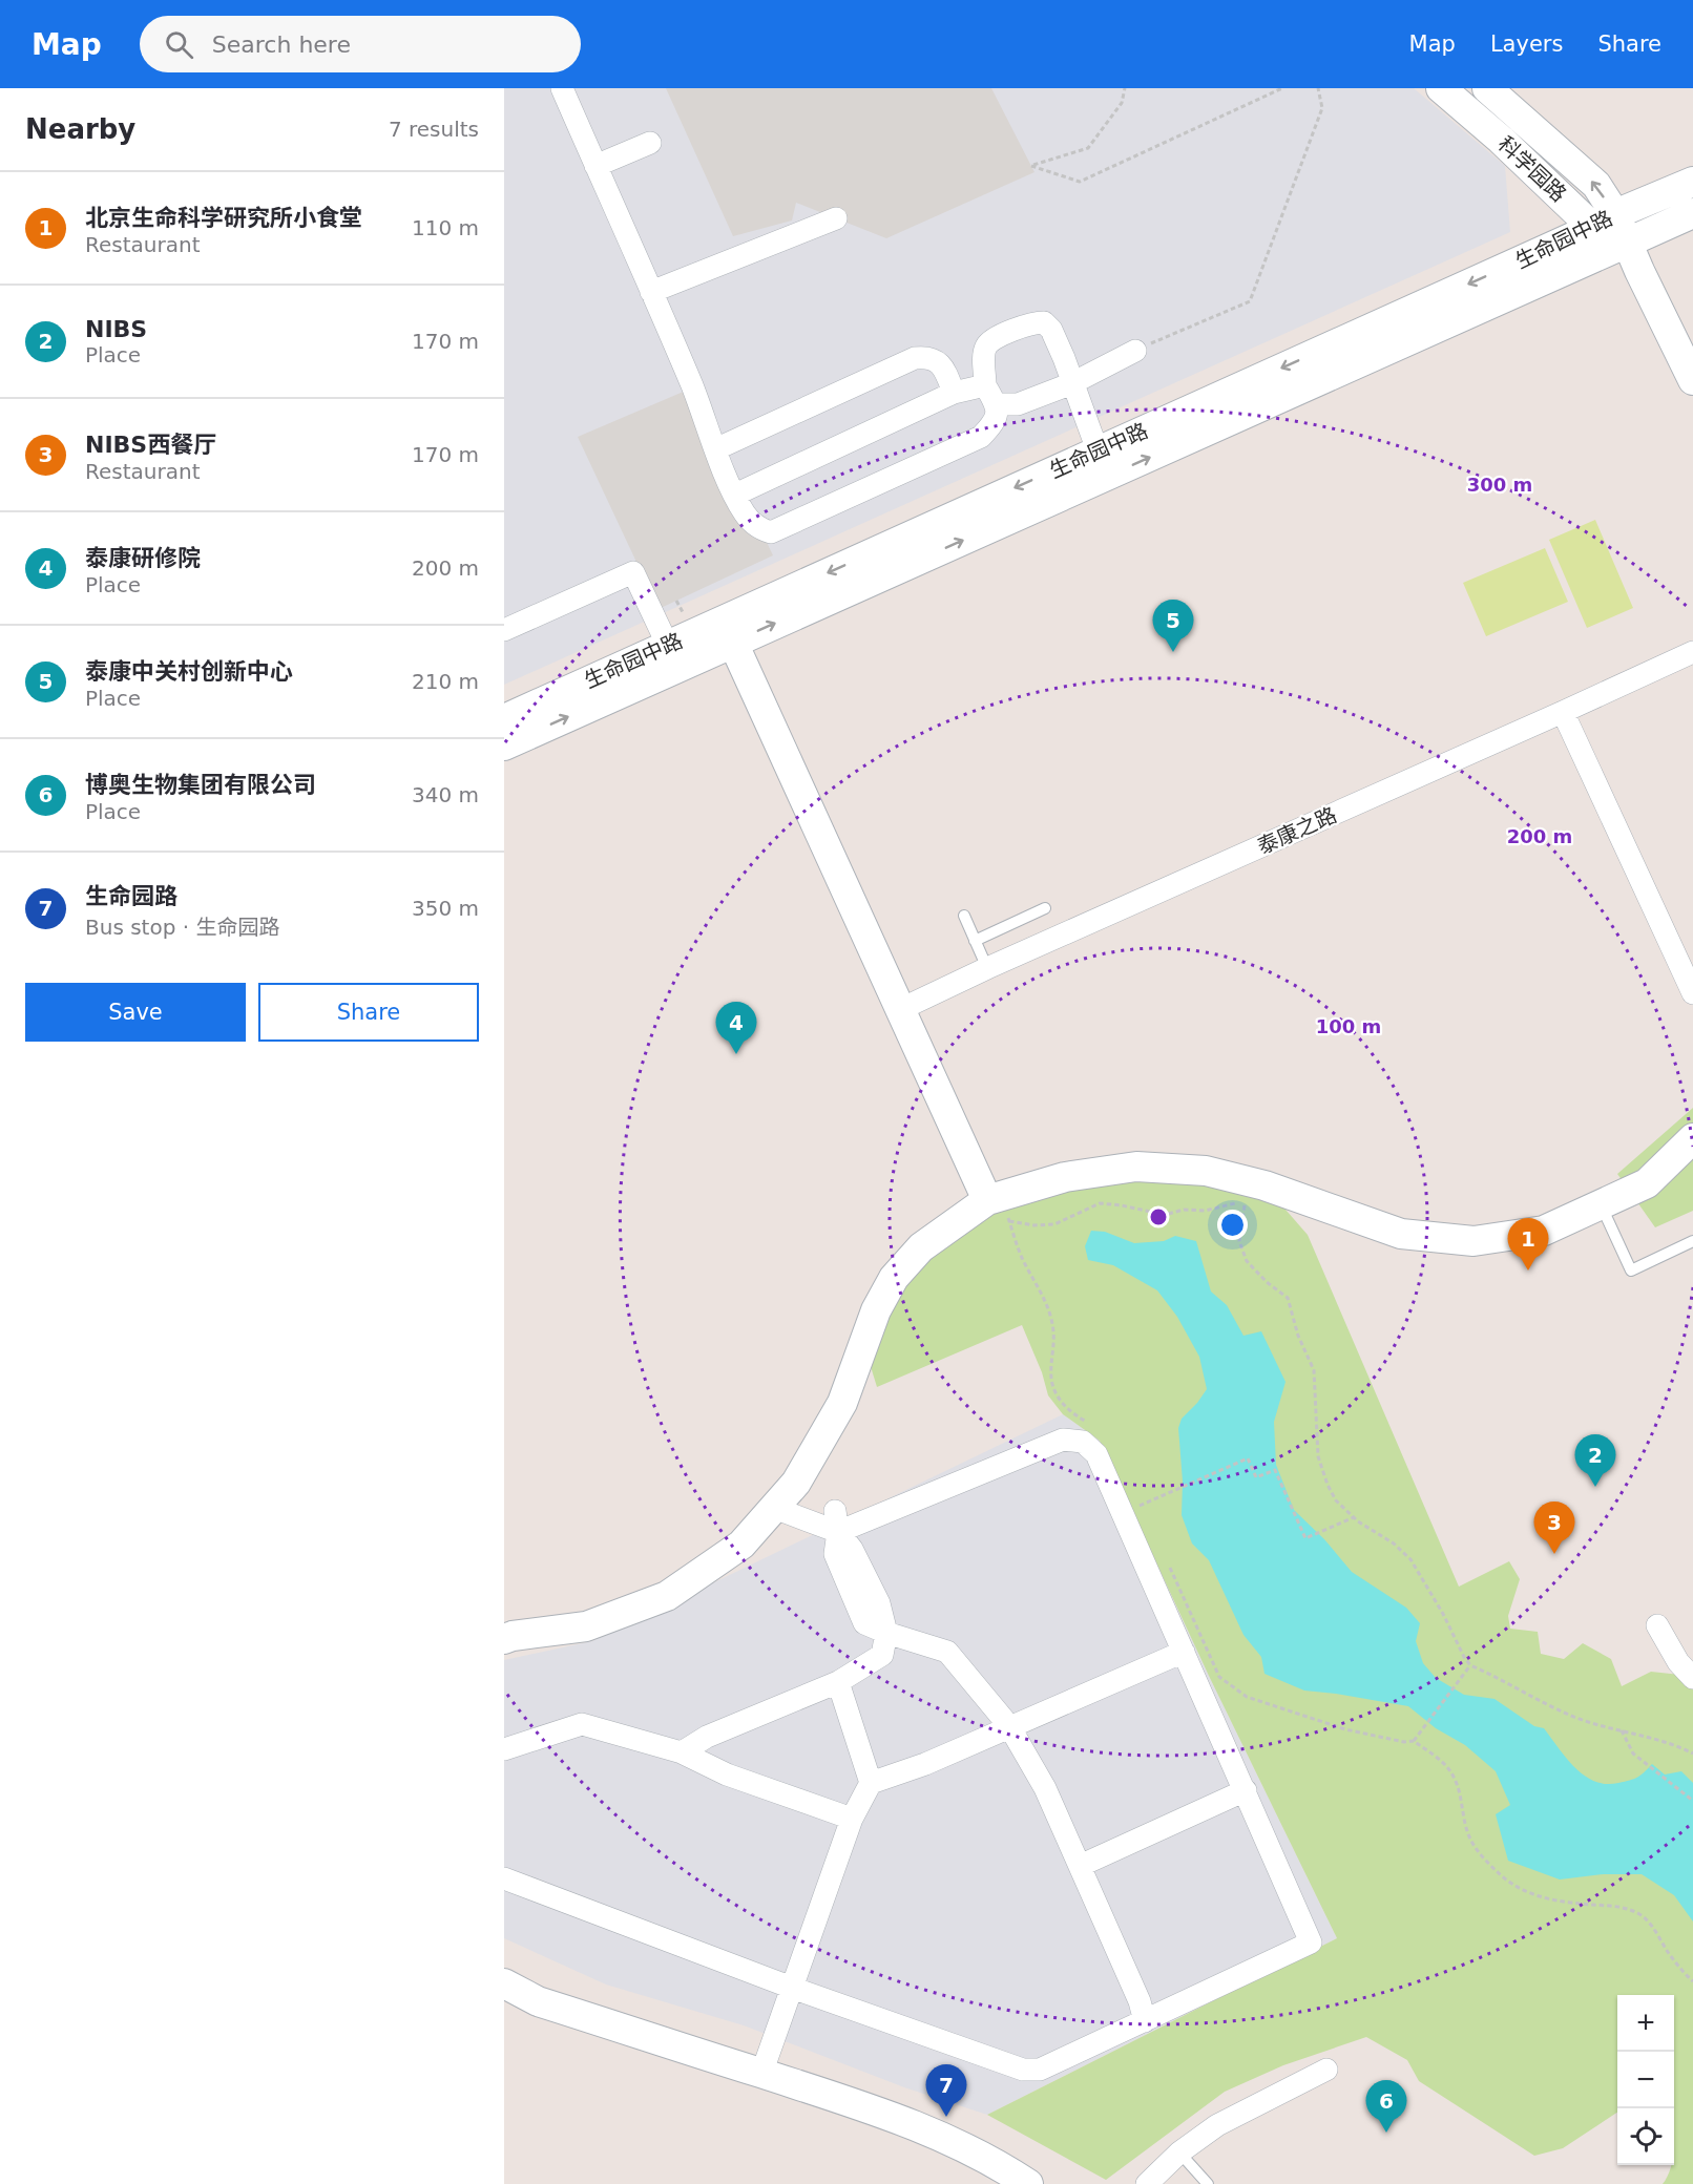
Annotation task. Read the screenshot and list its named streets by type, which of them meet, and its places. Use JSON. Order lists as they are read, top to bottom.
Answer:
{
  "streets": {
    "street": ["科学园路", "生命园中路", "泰康之路"]
  },
  "crossings": [
    ["科学园路", "生命园中路"]
  ],
  "page": {
    "header": "Map",
    "search": "Search here",
    "nav": ["Map", "Layers", "Share"],
    "heading": ["Nearby", "7 results"],
    "list": [
      {
        "mark": "1",
        "name": "北京生命科学研究所小食堂",
        "note": "Restaurant",
        "value": "110 m"
      },
      {
        "mark": "2",
        "name": "NIBS",
        "note": "Place",
        "value": "170 m"
      },
      {
        "mark": "3",
        "name": "NIBS西餐厅",
        "note": "Restaurant",
        "value": "170 m"
      },
      {
        "mark": "4",
        "name": "泰康研修院",
        "note": "Place",
        "value": "200 m"
      },
      {
        "mark": "5",
        "name": "泰康中关村创新中心",
        "note": "Place",
        "value": "210 m"
      },
      {
        "mark": "6",
        "name": "博奥生物集团有限公司",
        "note": "Place",
        "value": "340 m"
      },
      {
        "mark": "7",
        "name": "生命园路",
        "note": "Bus stop · 生命园路",
        "value": "350 m"
      }
    ],
    "pins": [
      "5",
      "4",
      "1",
      "2",
      "3",
      "7",
      "6"
    ],
    "buttons": ["Save", "Share"],
    "map_buttons": ["+", "−"]
  },
  "rings": ["300 m", "200 m", "100 m"]
}
